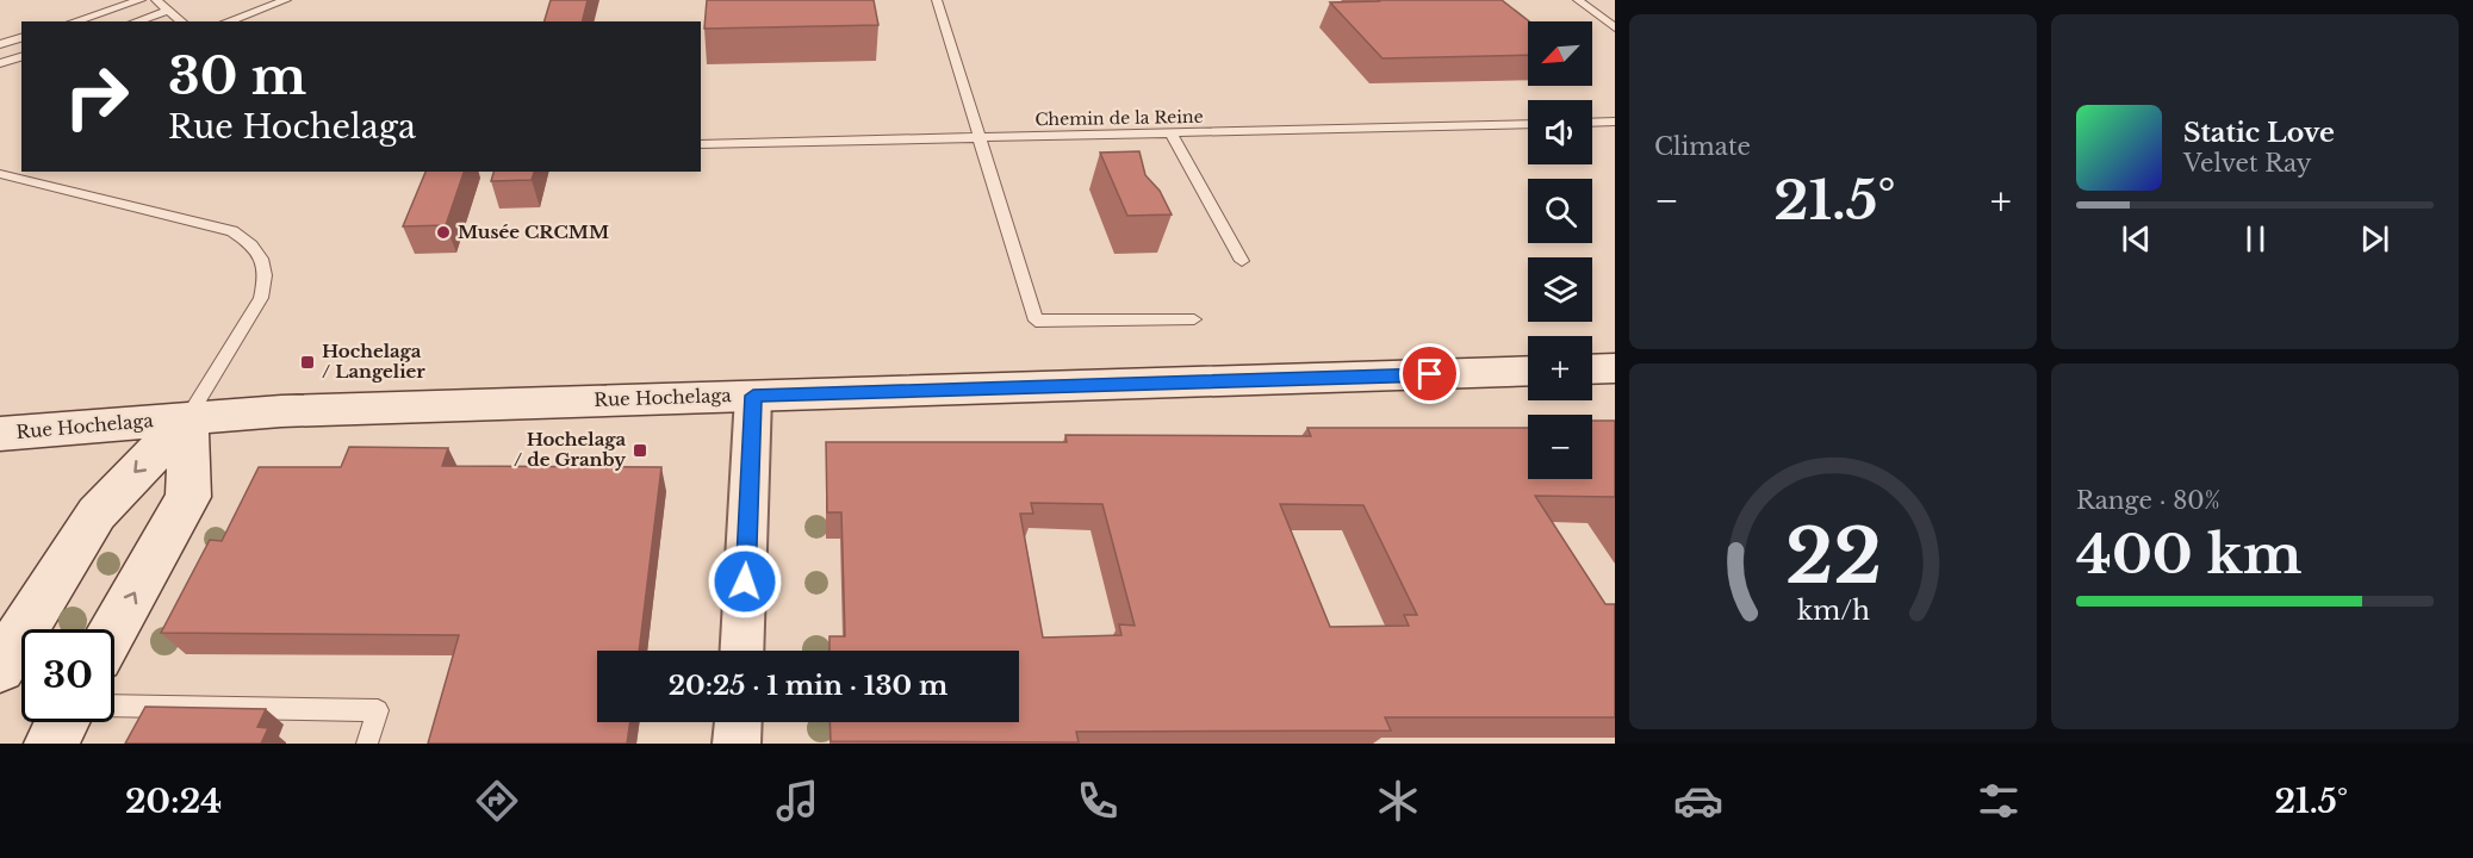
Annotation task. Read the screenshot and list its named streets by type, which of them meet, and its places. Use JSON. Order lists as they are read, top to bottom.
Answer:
{
  "streets": {
    "main road": ["Rue Hochelaga"],
    "lane": ["Chemin de la Reine"]
  },
  "places": {
    "other": ["Musée CRCMM"],
    "transit": ["Hochelaga / Langelier", "Hochelaga / de Granby"]
  },
  "north": "bottom left",
  "page": {
    "tile": [
      "Climate",
      ["Range · 80%", "400 km"]
    ],
    "map_buttons": ["+", "−"],
    "turn": ["30 m", "Rue Hochelaga"],
    "song": ["Static Love", "Velvet Ray"],
    "heat": ["−", "21.5°", "+"],
    "limit": "30",
    "trip": "20:25 · 1 min · 130 m",
    "tabs": ["20:24", "21.5°"],
    "gauge": ["22", "km/h"]
  }
}
